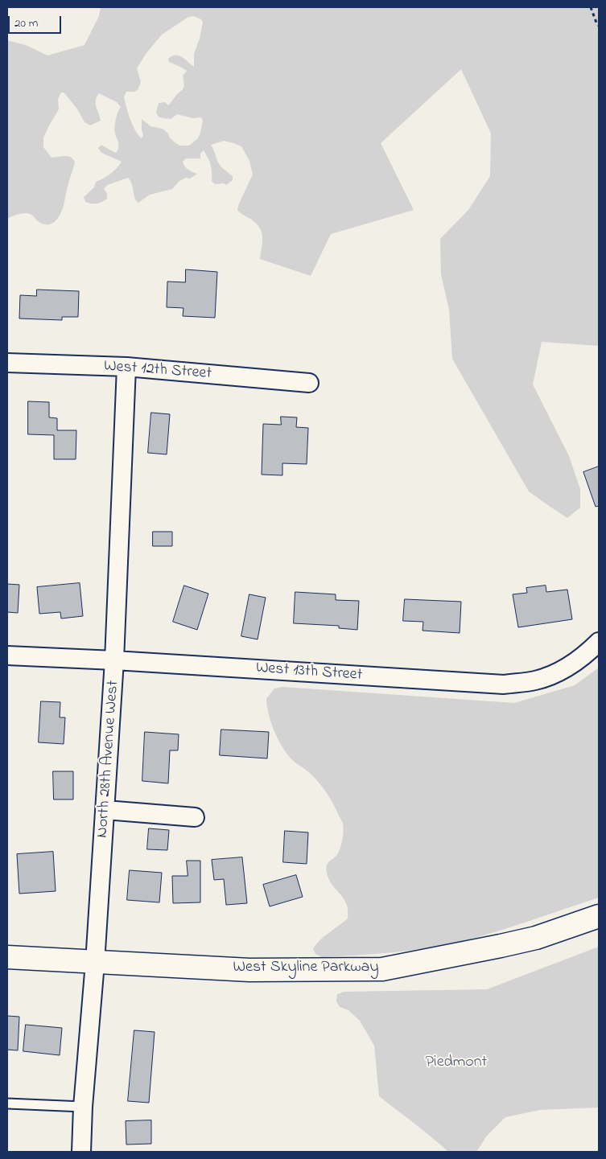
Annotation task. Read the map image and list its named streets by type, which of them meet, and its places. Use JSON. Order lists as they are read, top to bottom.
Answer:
{
  "streets": {
    "street": [
      "West 12th Street",
      "West 13th Street",
      "North 28th Avenue West",
      "West Skyline Parkway"
    ]
  },
  "crossings": [
    ["West 12th Street", "North 28th Avenue West"],
    ["West 13th Street", "North 28th Avenue West"],
    ["North 28th Avenue West", "West Skyline Parkway"]
  ],
  "parks": ["Piedmont"],
  "scale_bar": "20 m"
}
